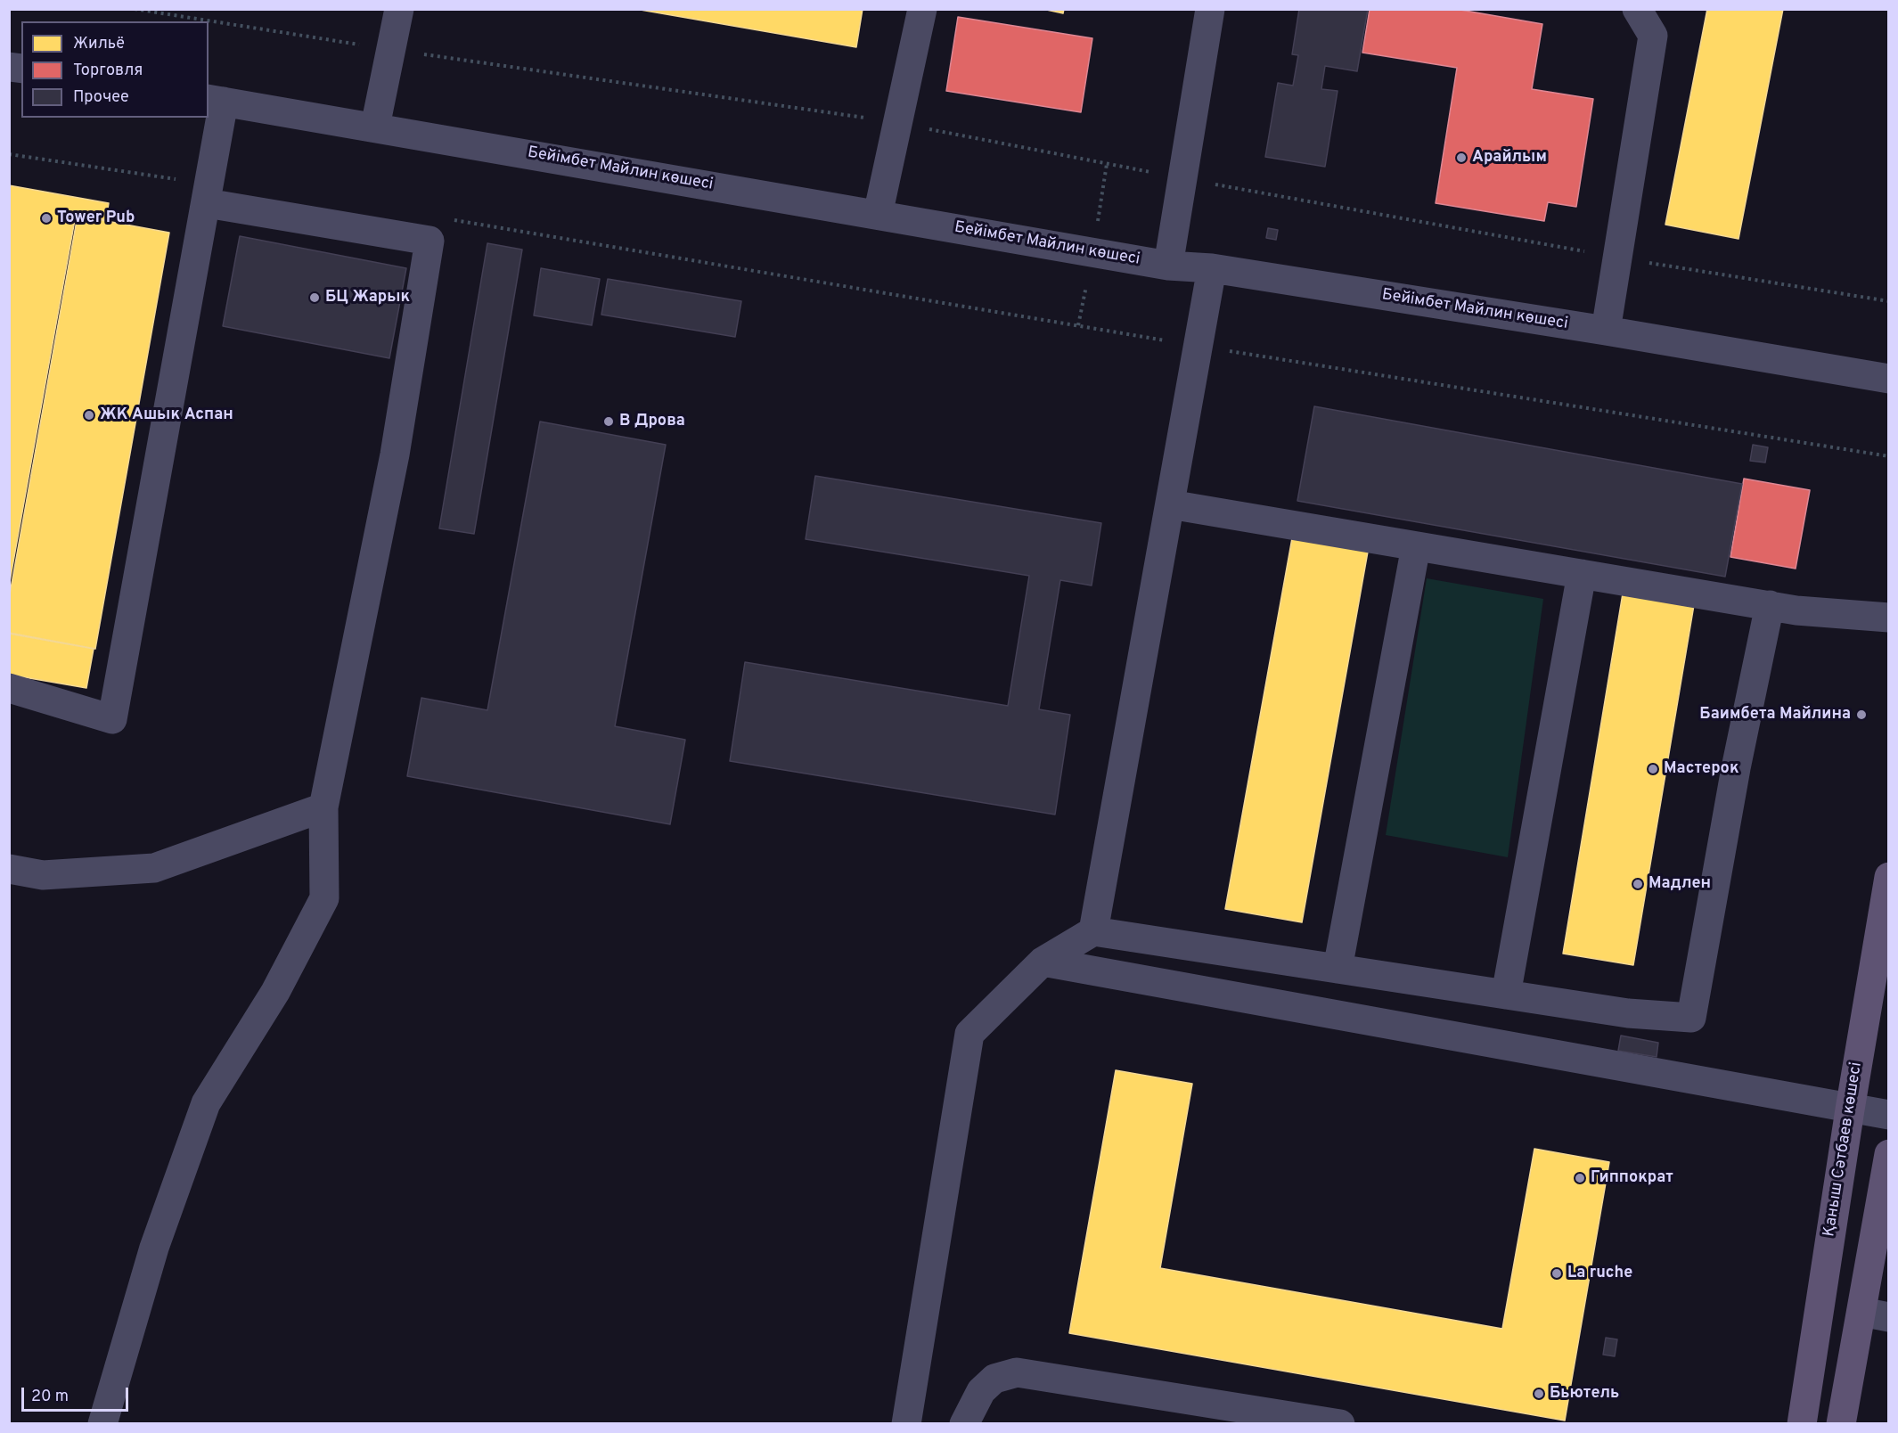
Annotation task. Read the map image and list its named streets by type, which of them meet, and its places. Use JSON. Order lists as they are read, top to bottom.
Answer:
{
  "streets": {
    "main road": ["Қаныш Сәтбаев көшесі"],
    "street": ["Бейімбет Майлин көшесі"]
  },
  "places": [
    "Арайлым",
    "Tower Pub",
    "БЦ Жарык",
    "ЖК Ашык Аспан",
    "В Дрова",
    "Баимбета Майлина",
    "Мастерок",
    "Мадлен",
    "Гиппократ",
    "La ruche",
    "Бьютель"
  ],
  "legend": ["Жильё", "Торговля", "Прочее"],
  "scale_bar": "20 m"
}
